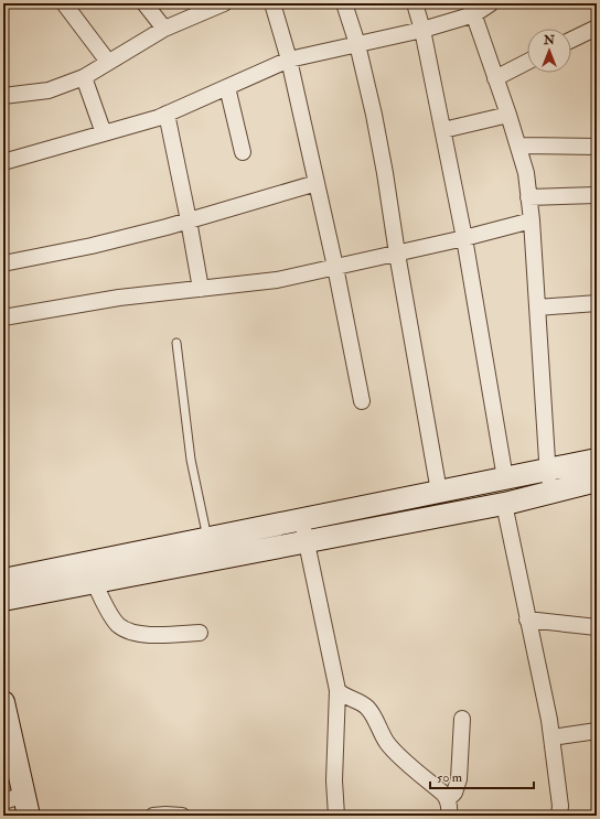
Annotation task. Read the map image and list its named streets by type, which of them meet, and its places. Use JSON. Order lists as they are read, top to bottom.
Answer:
{
  "scale_bar": "50 m",
  "north": "top"
}
